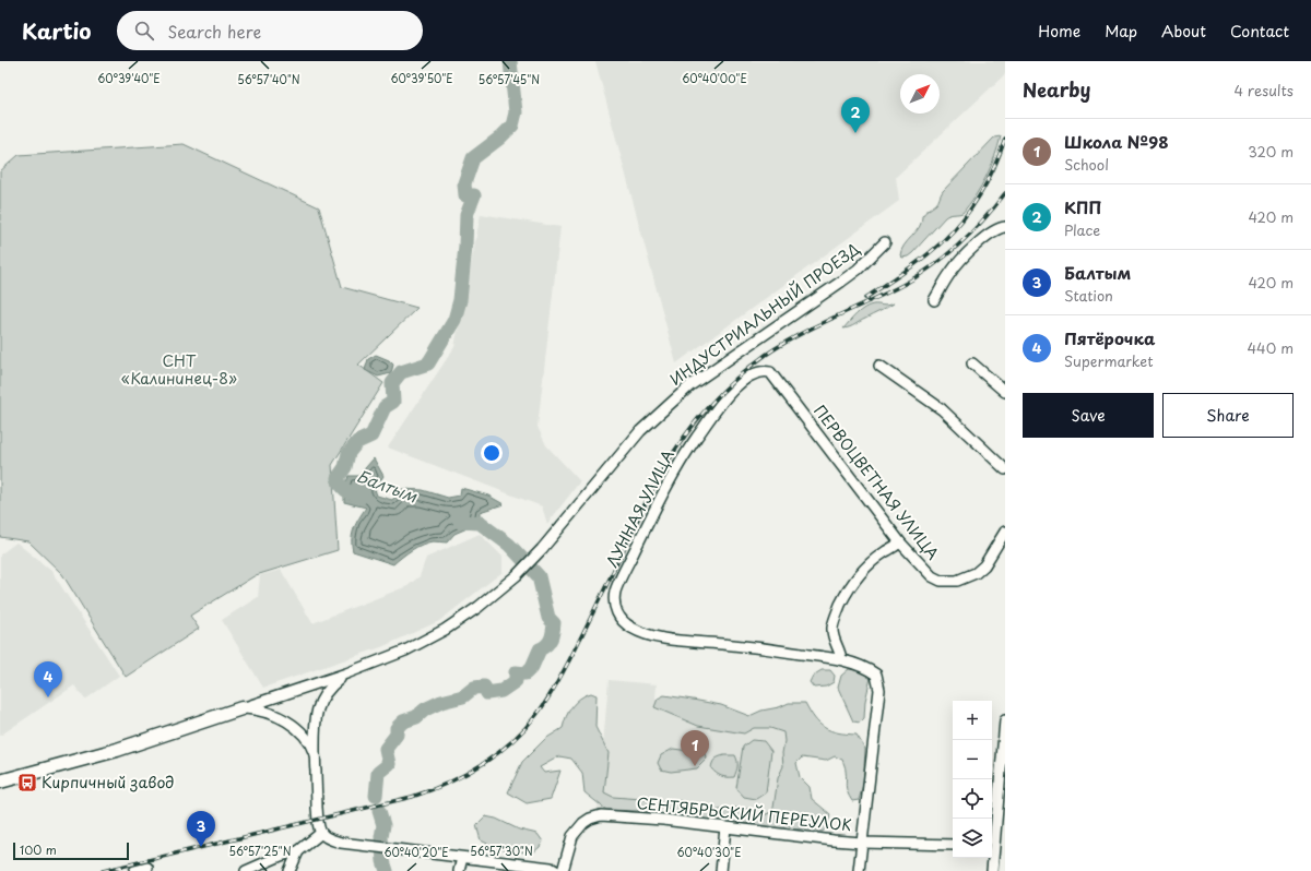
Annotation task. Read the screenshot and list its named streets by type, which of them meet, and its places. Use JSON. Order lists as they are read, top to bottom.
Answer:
{
  "streets": {
    "street": [
      "ИНДУСТРИАЛЬНЫЙ ПРОЕЗД",
      "ПЕРВОЦВЕТНАЯ УЛИЦА",
      "ЛУННАЯ УЛИЦА",
      "СЕНТЯБРЬСКИЙ ПЕРЕУЛОК"
    ]
  },
  "crossings": [
    ["ПЕРВОЦВЕТНАЯ УЛИЦА", "ЛУННАЯ УЛИЦА"]
  ],
  "water": ["Балтым"],
  "parks": ["СНТ «Калининец-8»"],
  "places": {
    "bus stop": ["Кирпичный завод"]
  },
  "scale_bar": "100 m",
  "north": "top right",
  "page": {
    "header": "Kartio",
    "search": "Search here",
    "nav": [
      "Home",
      "Map",
      "About",
      "Contact"
    ],
    "heading": ["Nearby", "4 results"],
    "pins": [
      "2",
      "4",
      "1",
      "3"
    ],
    "list": [
      {
        "mark": "1",
        "name": "Школа №98",
        "note": "School",
        "value": "320 m"
      },
      {
        "mark": "2",
        "name": "КПП",
        "note": "Place",
        "value": "420 m"
      },
      {
        "mark": "3",
        "name": "Балтым",
        "note": "Station",
        "value": "420 m"
      },
      {
        "mark": "4",
        "name": "Пятёрочка",
        "note": "Supermarket",
        "value": "440 m"
      }
    ],
    "buttons": ["Save", "Share"],
    "map_buttons": ["+", "−"],
    "scale": "100 m"
  },
  "coordinates": [
    "60°39'40\"E",
    "60°39'50\"E",
    "60°40'00\"E",
    "56°57'40\"N",
    "56°57'45\"N",
    "56°57'25\"N",
    "56°57'30\"N",
    "60°40'20\"E",
    "60°40'30\"E"
  ]
}
